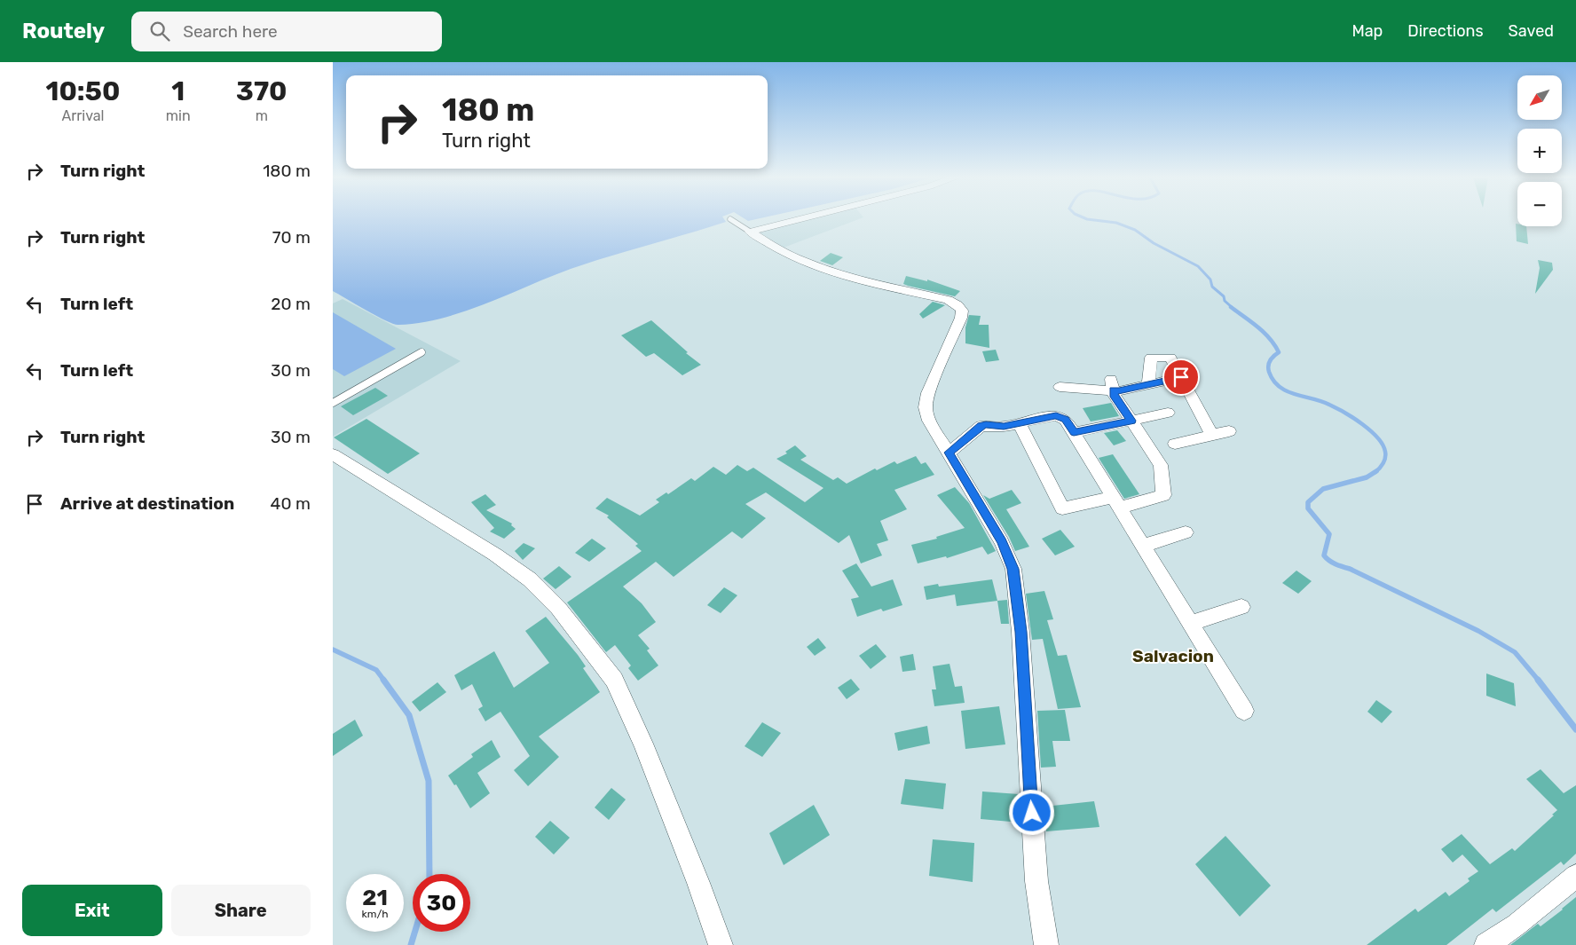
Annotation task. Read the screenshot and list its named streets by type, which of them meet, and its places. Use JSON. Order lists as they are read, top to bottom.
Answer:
{
  "districts": ["Salvacion"],
  "north": "bottom left",
  "page": {
    "header": "Routely",
    "search": "Search here",
    "nav": ["Map", "Directions", "Saved"],
    "eta": [
      "10:50",
      "Arrival",
      "1",
      "min",
      "370",
      "m"
    ],
    "map_buttons": ["+", "−"],
    "turn": ["180 m", "Turn right"],
    "list": [
      {
        "name": "Turn right",
        "value": "180 m"
      },
      {
        "name": "Turn right",
        "value": "70 m"
      },
      {
        "name": "Turn left",
        "value": "20 m"
      },
      {
        "name": "Turn left",
        "value": "30 m"
      },
      {
        "name": "Turn right",
        "value": "30 m"
      },
      {
        "name": "Arrive at destination",
        "value": "40 m"
      }
    ],
    "speed": "21 km/h",
    "limit": "30",
    "buttons": ["Exit", "Share"]
  }
}
